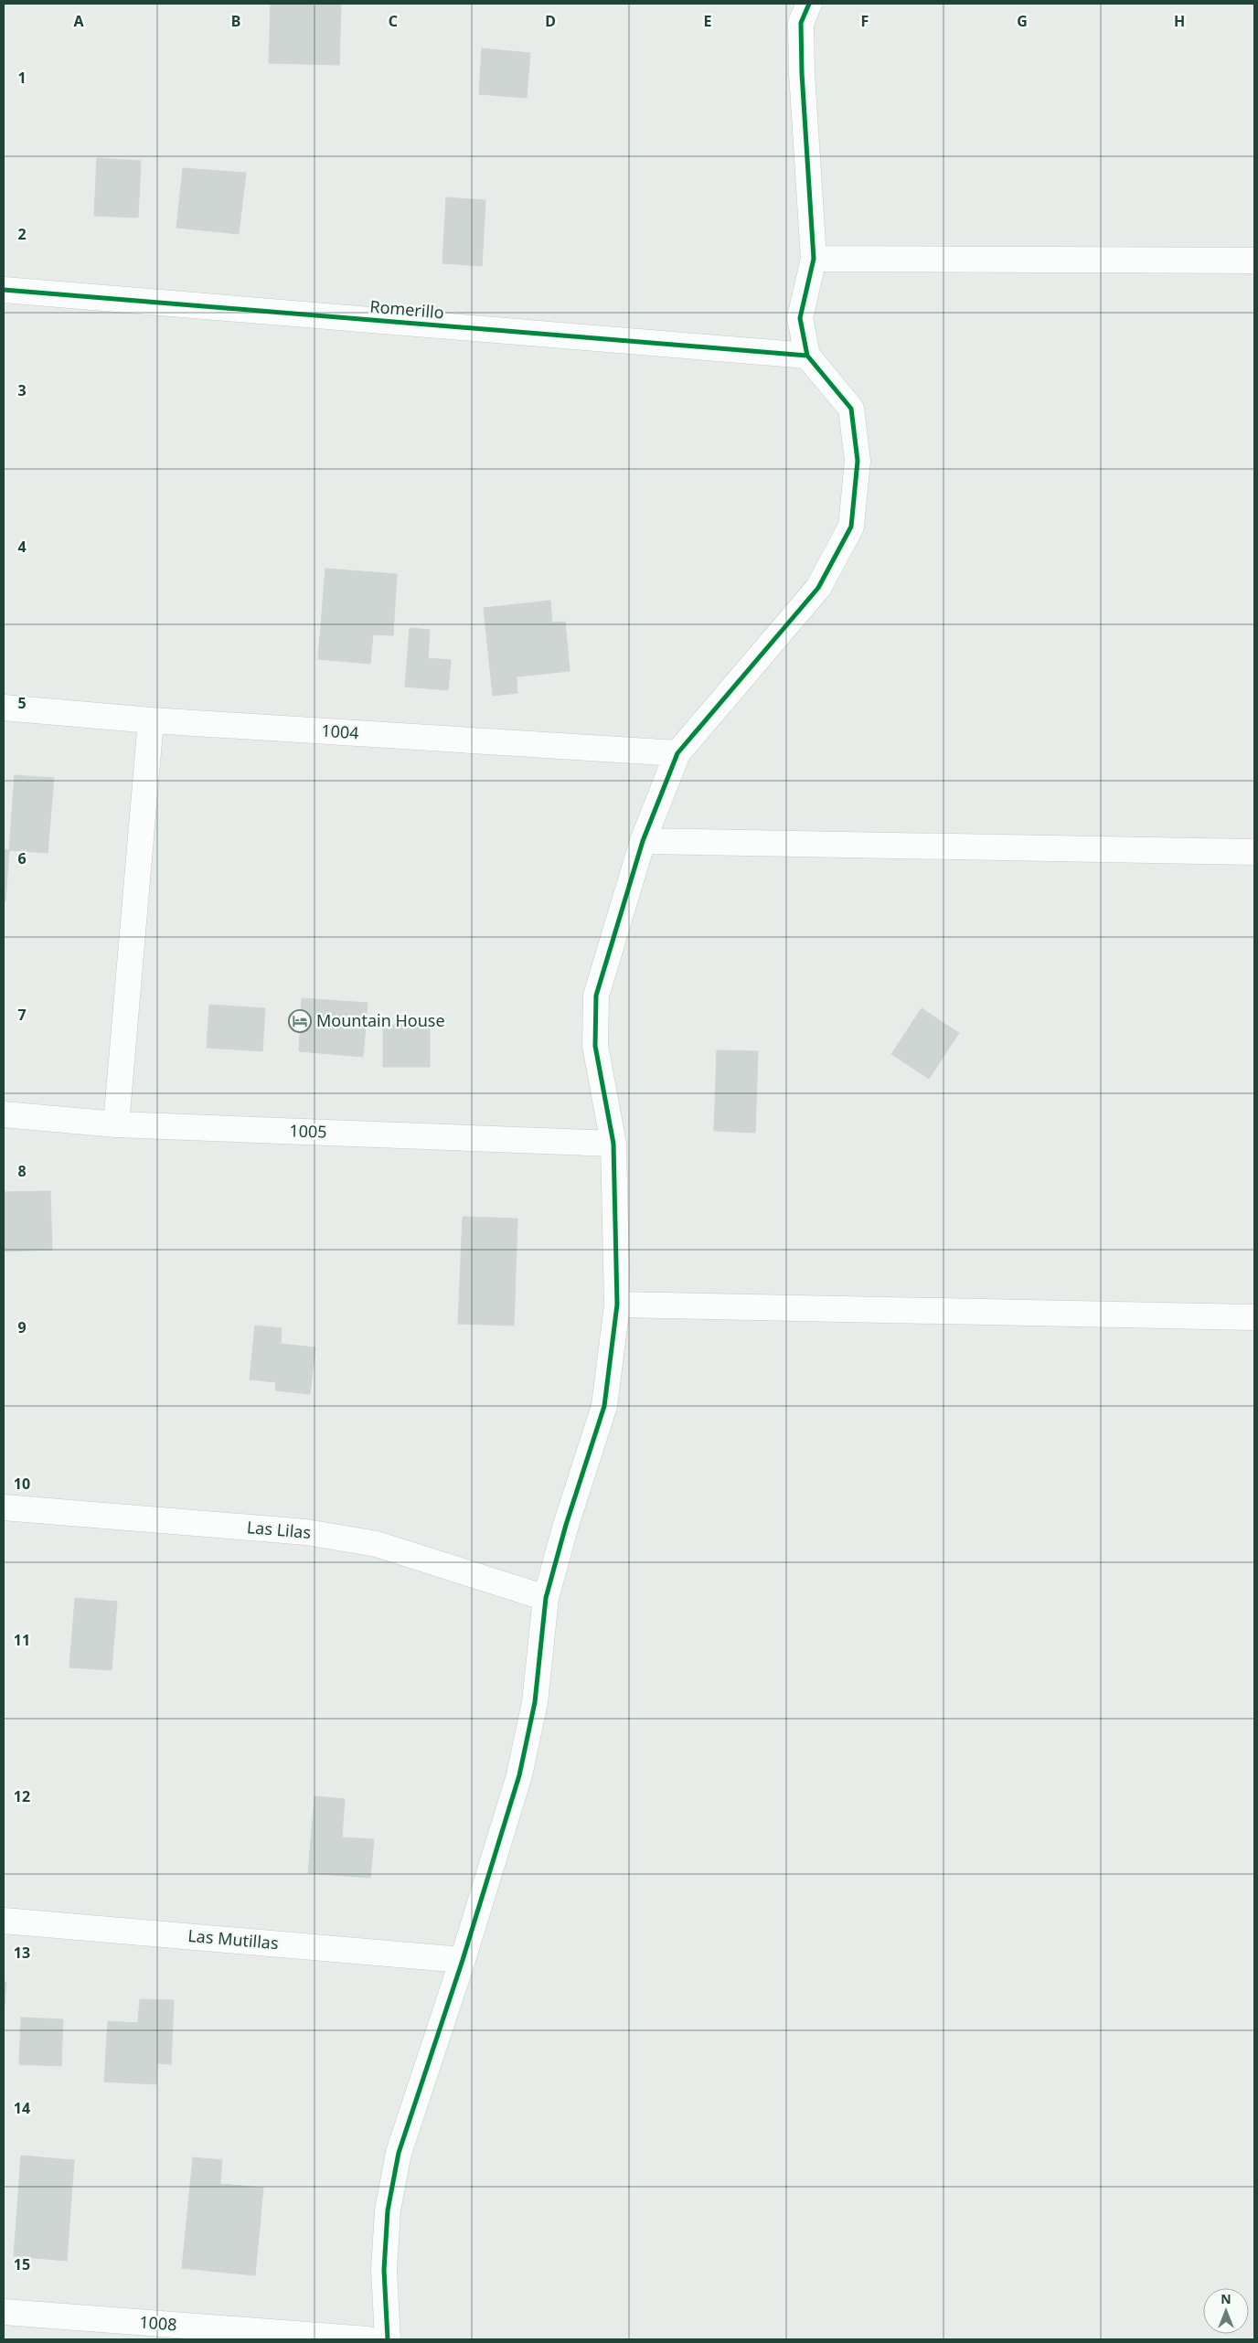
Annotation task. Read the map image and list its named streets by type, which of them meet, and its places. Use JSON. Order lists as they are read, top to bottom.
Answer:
{
  "streets": {
    "street": [
      "Romerillo",
      "1004",
      "1005",
      "Las Lilas",
      "Las Mutillas",
      "1008"
    ]
  },
  "places": {
    "hotel": ["Mountain House"]
  },
  "north": "top",
  "grid": {
    "columns": [
      "A",
      "B",
      "C",
      "D",
      "E",
      "F",
      "G",
      "H"
    ],
    "rows": [
      "1",
      "2",
      "3",
      "4",
      "5",
      "6",
      "7",
      "8",
      "9",
      "10",
      "11",
      "12",
      "13",
      "14",
      "15"
    ]
  }
}
